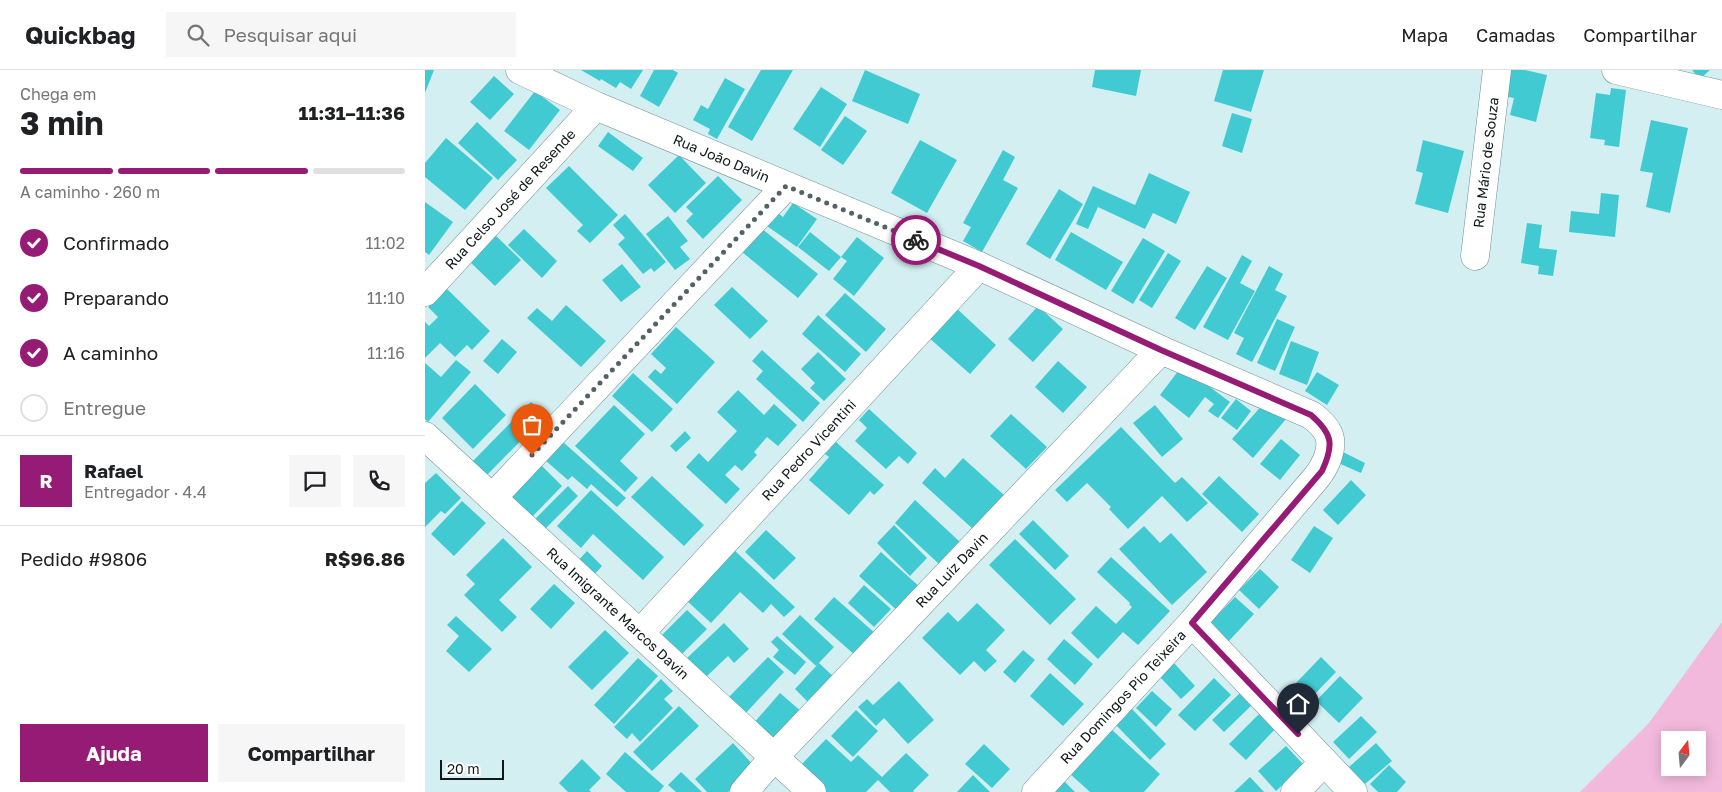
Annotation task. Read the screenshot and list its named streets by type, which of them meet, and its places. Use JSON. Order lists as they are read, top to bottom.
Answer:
{
  "streets": {
    "street": [
      "Rua João Davin",
      "Rua Mário de Souza",
      "Rua Celso José de Resende",
      "Rua Pedro Vicentini",
      "Rua Luiz Davin",
      "Rua Imigrante Marcos Davin",
      "Rua Domingos Pio Teixeira"
    ]
  },
  "crossings": [
    ["Rua João Davin", "Rua Celso José de Resende"],
    ["Rua João Davin", "Rua Pedro Vicentini"],
    ["Rua João Davin", "Rua Luiz Davin"],
    ["Rua João Davin", "Rua Domingos Pio Teixeira"],
    ["Rua Pedro Vicentini", "Rua Imigrante Marcos Davin"],
    ["Rua Luiz Davin", "Rua Imigrante Marcos Davin"]
  ],
  "scale_bar": "20 m",
  "north": "top",
  "page": {
    "header": "Quickbag",
    "search": "Pesquisar aqui",
    "nav": ["Mapa", "Camadas", "Compartilhar"],
    "heading": ["3 min", "Chega em", "11:31–11:36"],
    "panel": [
      "Rafael",
      "Entregador · 4.4",
      "Pedido #9806",
      "R$96.86"
    ],
    "bar": "A caminho · 260 m",
    "list": [
      ["Confirmado", "11:02"],
      ["Preparando", "11:10"],
      ["A caminho", "11:16"],
      "Entregue"
    ],
    "round": "R",
    "buttons": ["Ajuda", "Compartilhar"],
    "scale": "20 m"
  }
}
